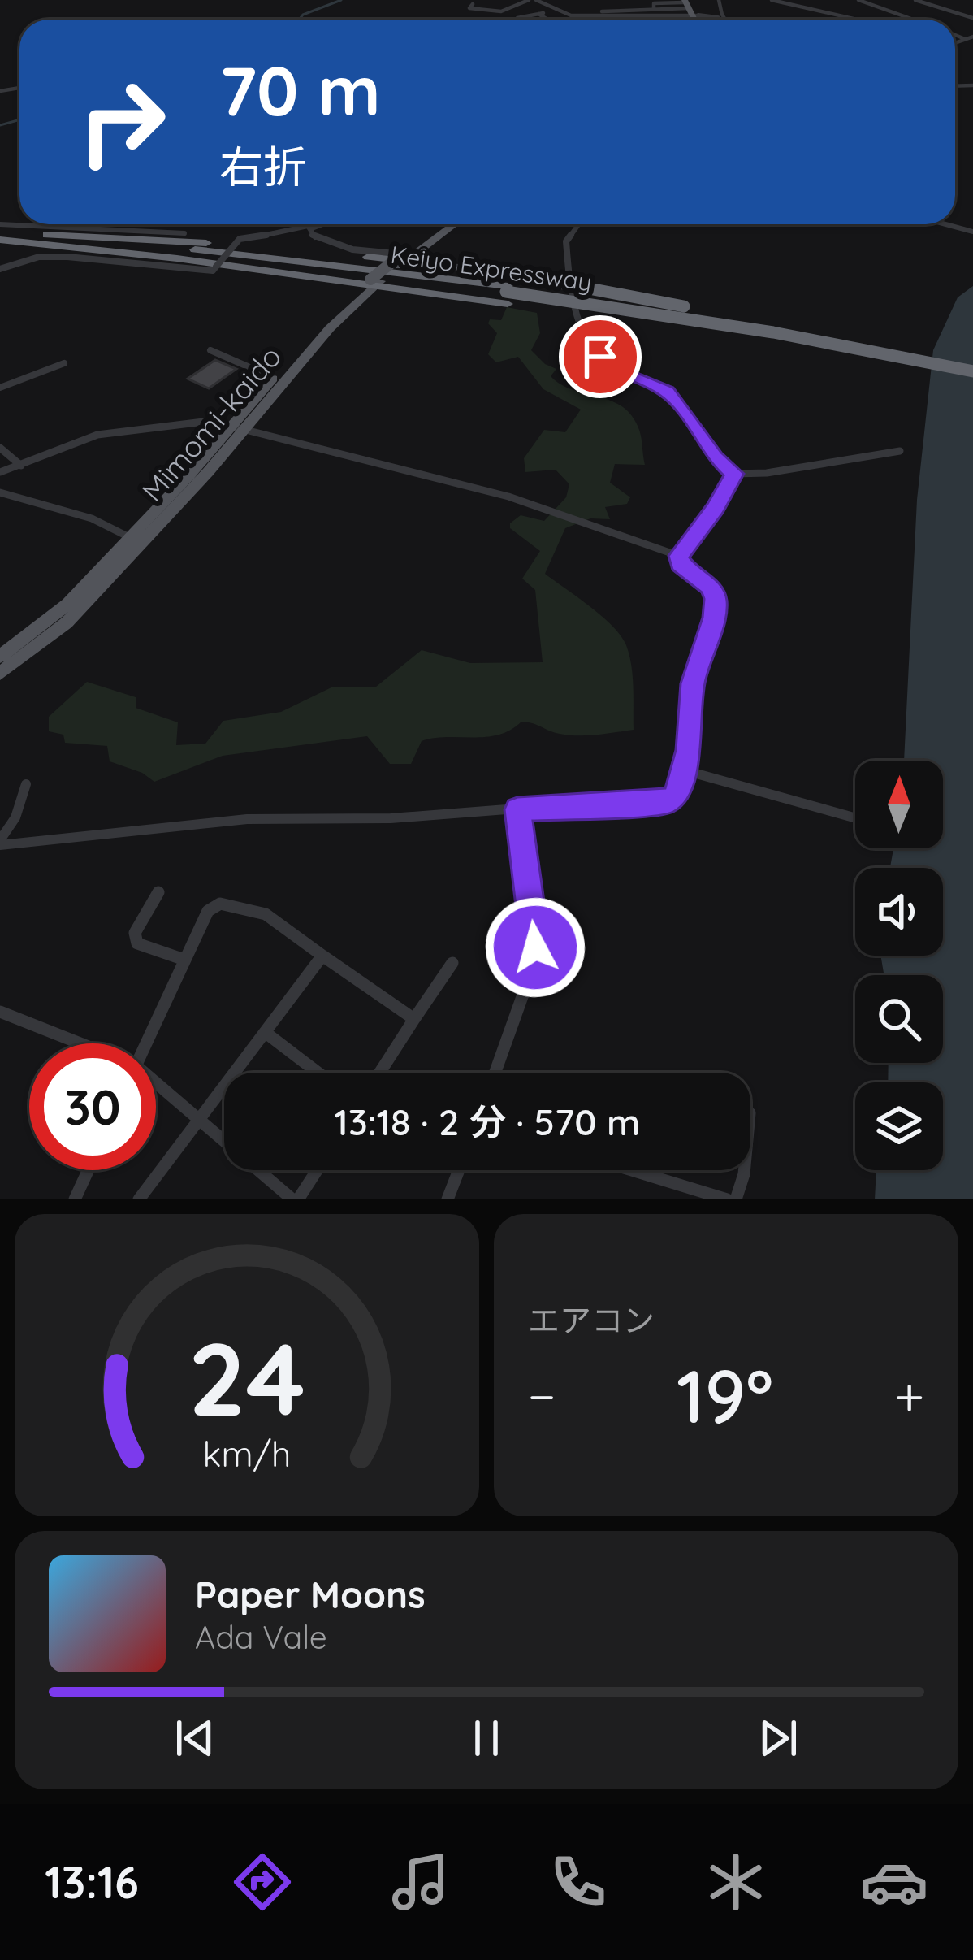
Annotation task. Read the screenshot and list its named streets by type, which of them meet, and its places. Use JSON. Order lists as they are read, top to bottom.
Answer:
{
  "streets": {
    "highway": ["Keiyo Expressway"],
    "main road": ["Mimomi-kaido"]
  },
  "north": "top",
  "page": {
    "turn": ["70 m", "右折"],
    "limit": "30",
    "trip": "13:18 · 2 分 · 570 m",
    "tile": "エアコン",
    "heat": ["−", "19°", "+"],
    "song": ["Paper Moons", "Ada Vale"],
    "tabs": "13:16",
    "gauge": ["24", "km/h"]
  }
}
